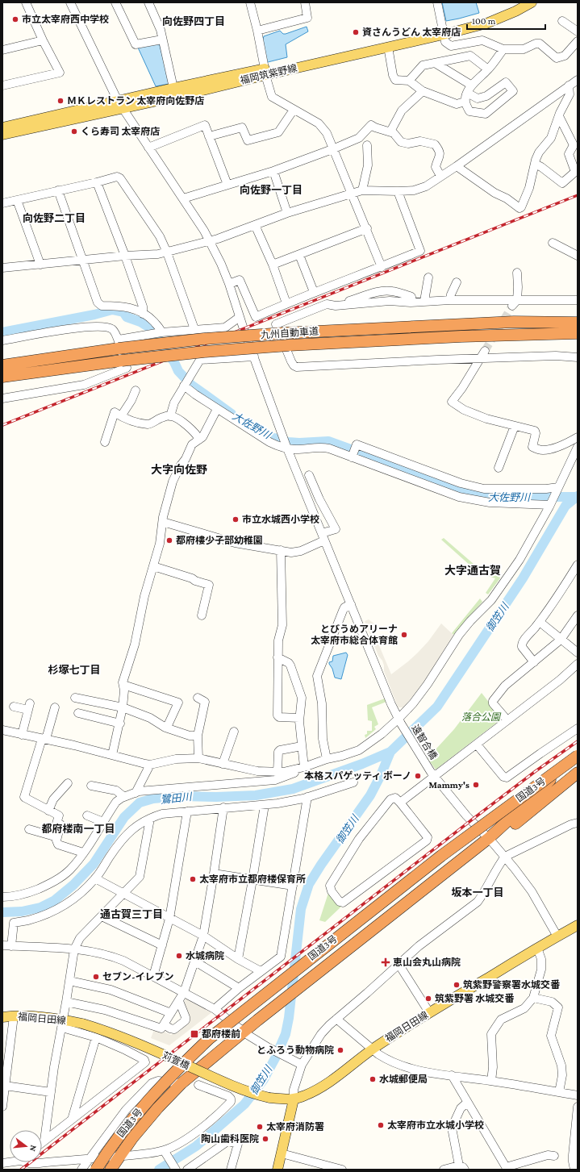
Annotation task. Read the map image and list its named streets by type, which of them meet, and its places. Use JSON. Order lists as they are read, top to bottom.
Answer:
{
  "streets": {
    "highway": ["九州自動車道", "国道3号"],
    "main road": ["福岡筑紫野線", "福岡日田線", "苅萱橋"],
    "street": ["遠智合橋"]
  },
  "crossings": [
    ["福岡筑紫野線", "遠智合橋"],
    ["遠智合橋", "福岡日田線"],
    ["福岡日田線", "苅萱橋"]
  ],
  "districts": [
    "向佐野四丁目",
    "向佐野一丁目",
    "向佐野二丁目",
    "大字向佐野",
    "大字通古賀",
    "杉塚七丁目",
    "都府楼南一丁目",
    "坂本一丁目",
    "通古賀三丁目"
  ],
  "water": ["大佐野川", "御笠川", "鷺田川"],
  "parks": ["落合公園"],
  "places": {
    "other": [
      "市立太宰府西中学校",
      "資さんうどん 太宰府店",
      "ＭＫレストラン 太宰府向佐野店",
      "くら寿司 太宰府店",
      "市立水城西小学校",
      "都府樓少子部幼稚園",
      "とびうめアリーナ 太宰府市総合体育館",
      "本格スパゲッティ ボーノ",
      "Mammy's",
      "太宰府市立都府楼保育所",
      "水城病院",
      "セブン-イレブン",
      "筑紫野警察署水城交番",
      "筑紫野署 水城交番",
      "とふろう動物病院",
      "水城郵便局",
      "太宰府市立水城小学校",
      "太宰府消防署",
      "陶山歯科医院"
    ],
    "health": ["恵山会丸山病院"],
    "transit": ["都府楼前"]
  },
  "scale_bar": "100 m",
  "north": "right"
}
